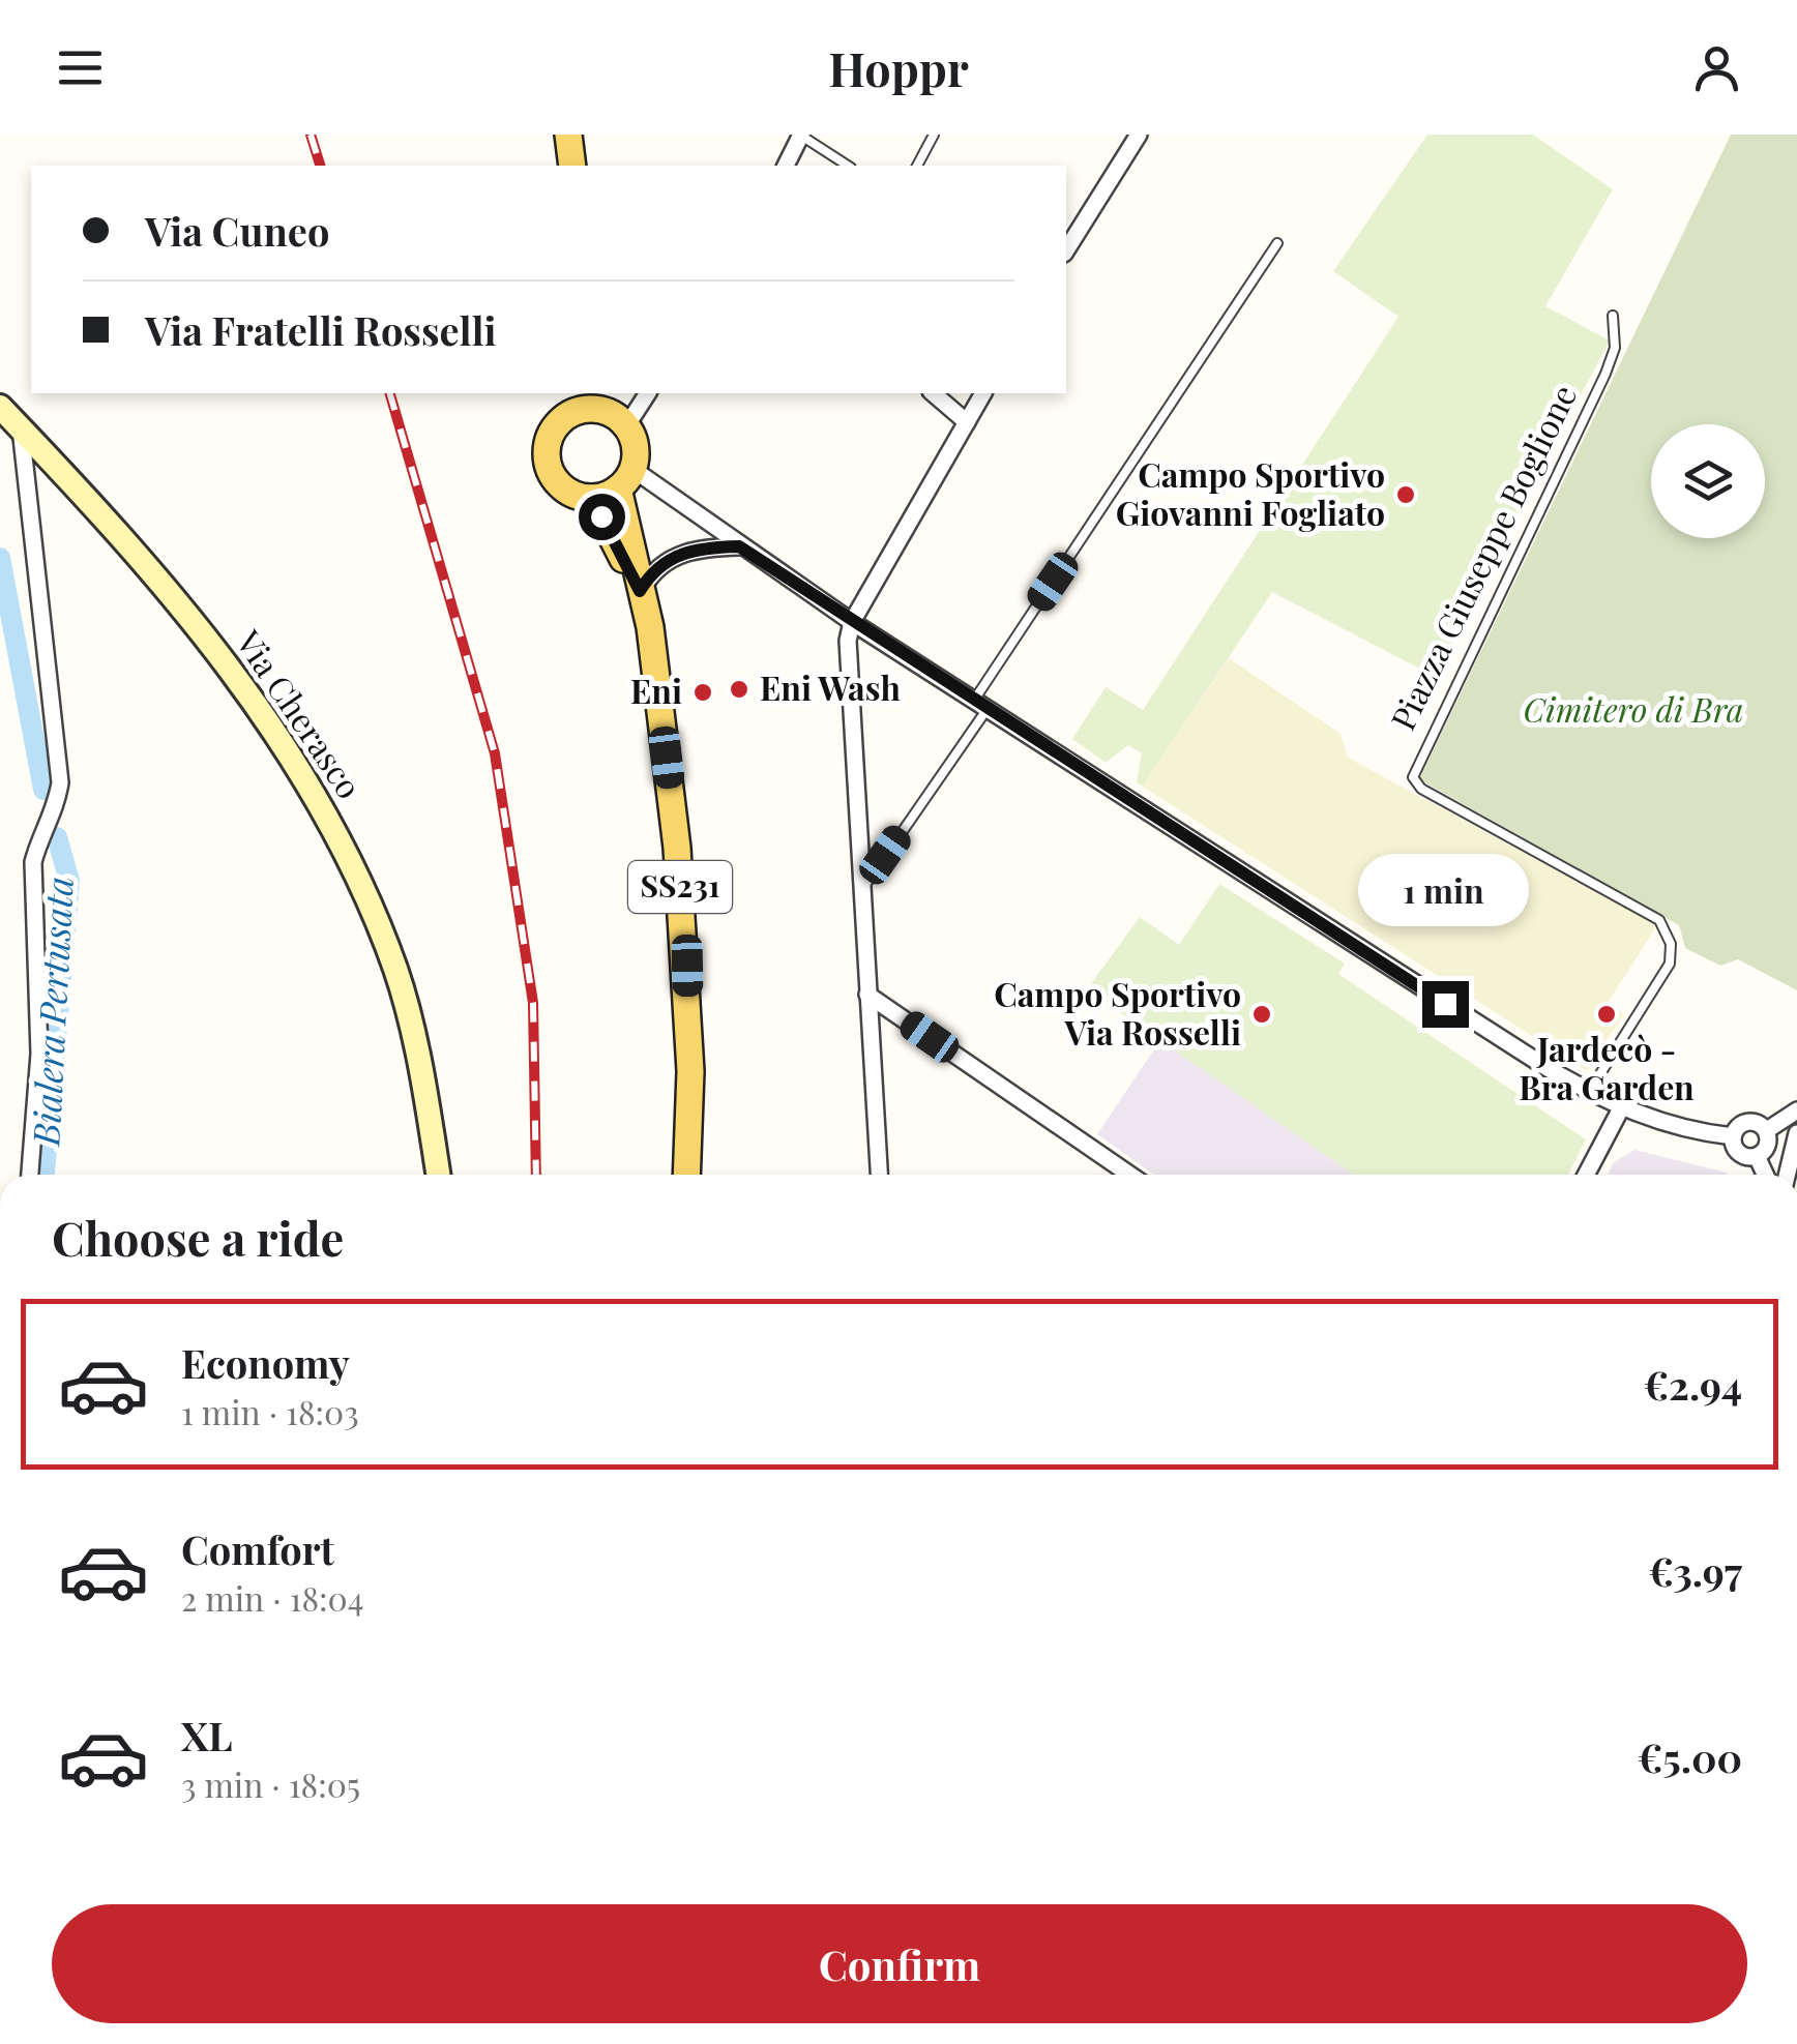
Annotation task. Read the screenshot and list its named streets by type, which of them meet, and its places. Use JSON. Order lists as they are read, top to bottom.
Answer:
{
  "streets": {
    "main road": ["Via Cherasco", "SS231"],
    "lane": ["Piazza Giuseppe Boglione"]
  },
  "water": ["Bialera Pertusata"],
  "parks": ["Cimitero di Bra"],
  "places": [
    "Campo Sportivo Giovanni Fogliato",
    "Eni Wash",
    "Eni",
    "Campo Sportivo Via Rosselli",
    "Jardecò - Bra Garden"
  ],
  "page": {
    "header": "Hoppr",
    "banner": ["Via Cuneo", "Via Fratelli Rosselli"],
    "bubble": "1 min",
    "heading": "Choose a ride",
    "list": [
      {
        "name": "Economy",
        "note": "1 min · 18:03",
        "value": "€2.94"
      },
      {
        "name": "Comfort",
        "note": "2 min · 18:04",
        "value": "€3.97"
      },
      {
        "name": "XL",
        "note": "3 min · 18:05",
        "value": "€5.00"
      }
    ],
    "buttons": "Confirm"
  }
}
